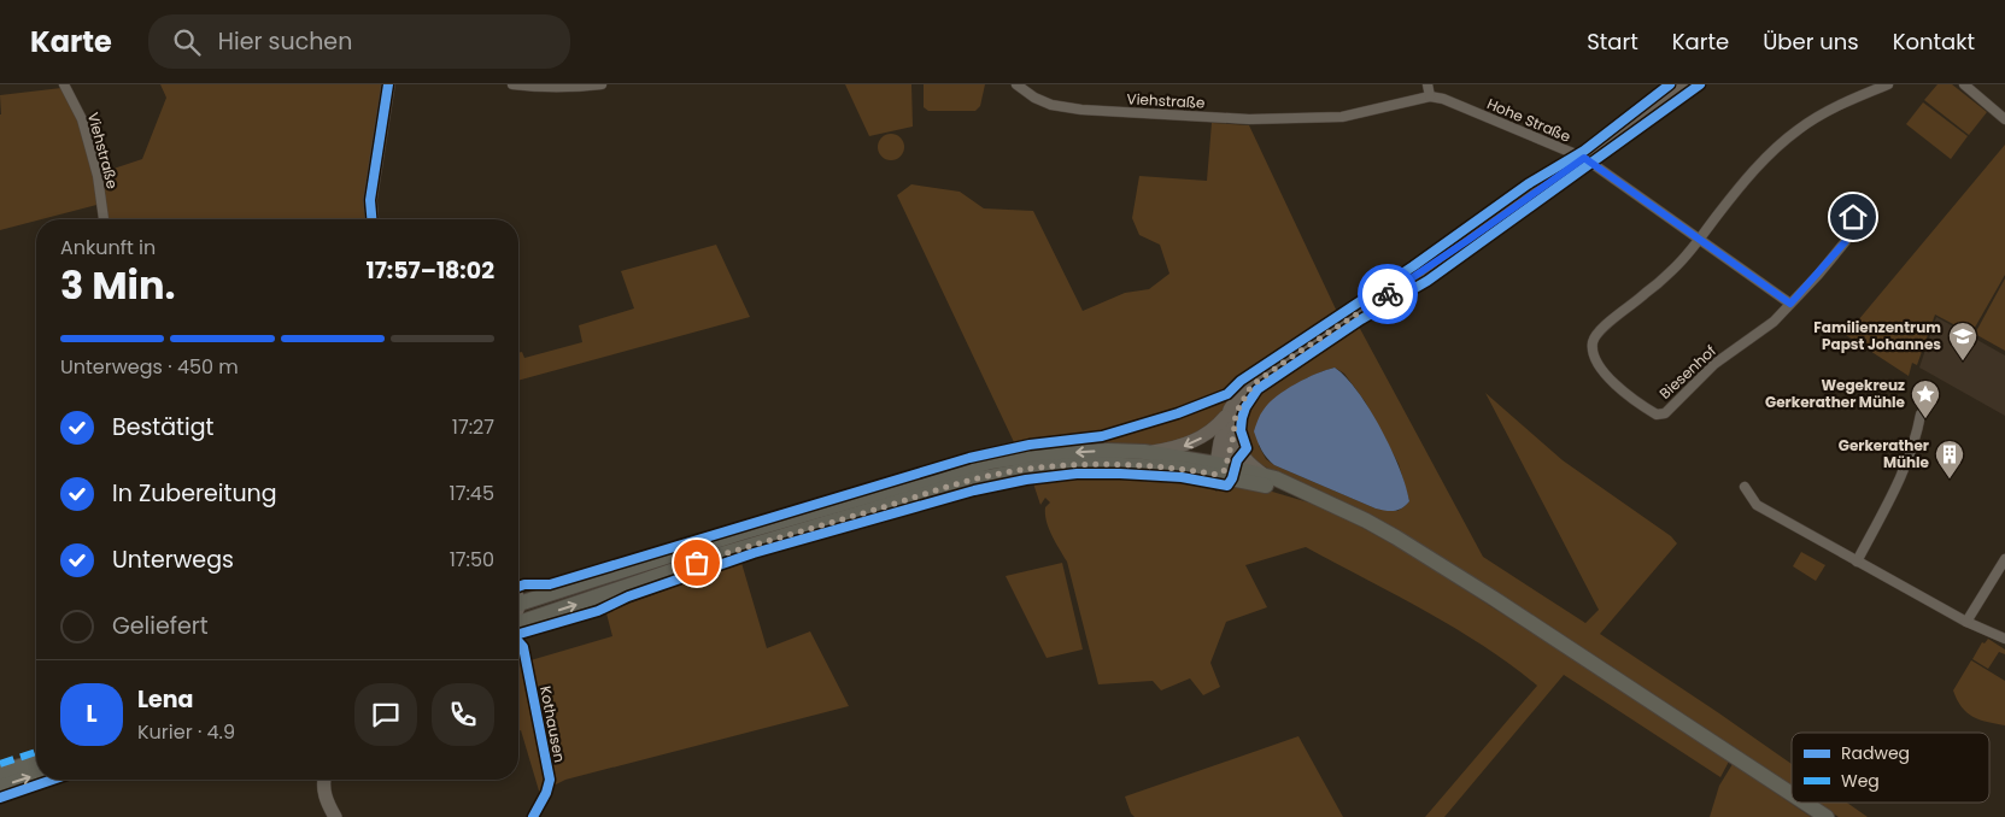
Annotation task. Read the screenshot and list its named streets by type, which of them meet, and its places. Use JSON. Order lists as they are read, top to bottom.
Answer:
{
  "streets": {
    "street": [
      "Viehstraße",
      "Hohe Straße",
      "Biesenhof",
      "Kothausen"
    ]
  },
  "crossings": [
    ["Viehstraße", "Hohe Straße"],
    ["Hohe Straße", "Biesenhof"]
  ],
  "places": {
    "school or university": ["Familienzentrum Papst Johannes"],
    "place": ["Wegekreuz Gerkerather Mühle"],
    "building": ["Gerkerather Mühle"]
  },
  "legend": ["Radweg", "Weg"],
  "page": {
    "header": "Karte",
    "search": "Hier suchen",
    "nav": [
      "Start",
      "Karte",
      "Über uns",
      "Kontakt"
    ],
    "heading": ["3 Min.", "Ankunft in", "17:57–18:02"],
    "panel": ["Lena", "Kurier · 4.9"],
    "bar": "Unterwegs · 450 m",
    "list": [
      ["Bestätigt", "17:27"],
      ["In Zubereitung", "17:45"],
      ["Unterwegs", "17:50"],
      "Geliefert"
    ],
    "round": "L"
  }
}
